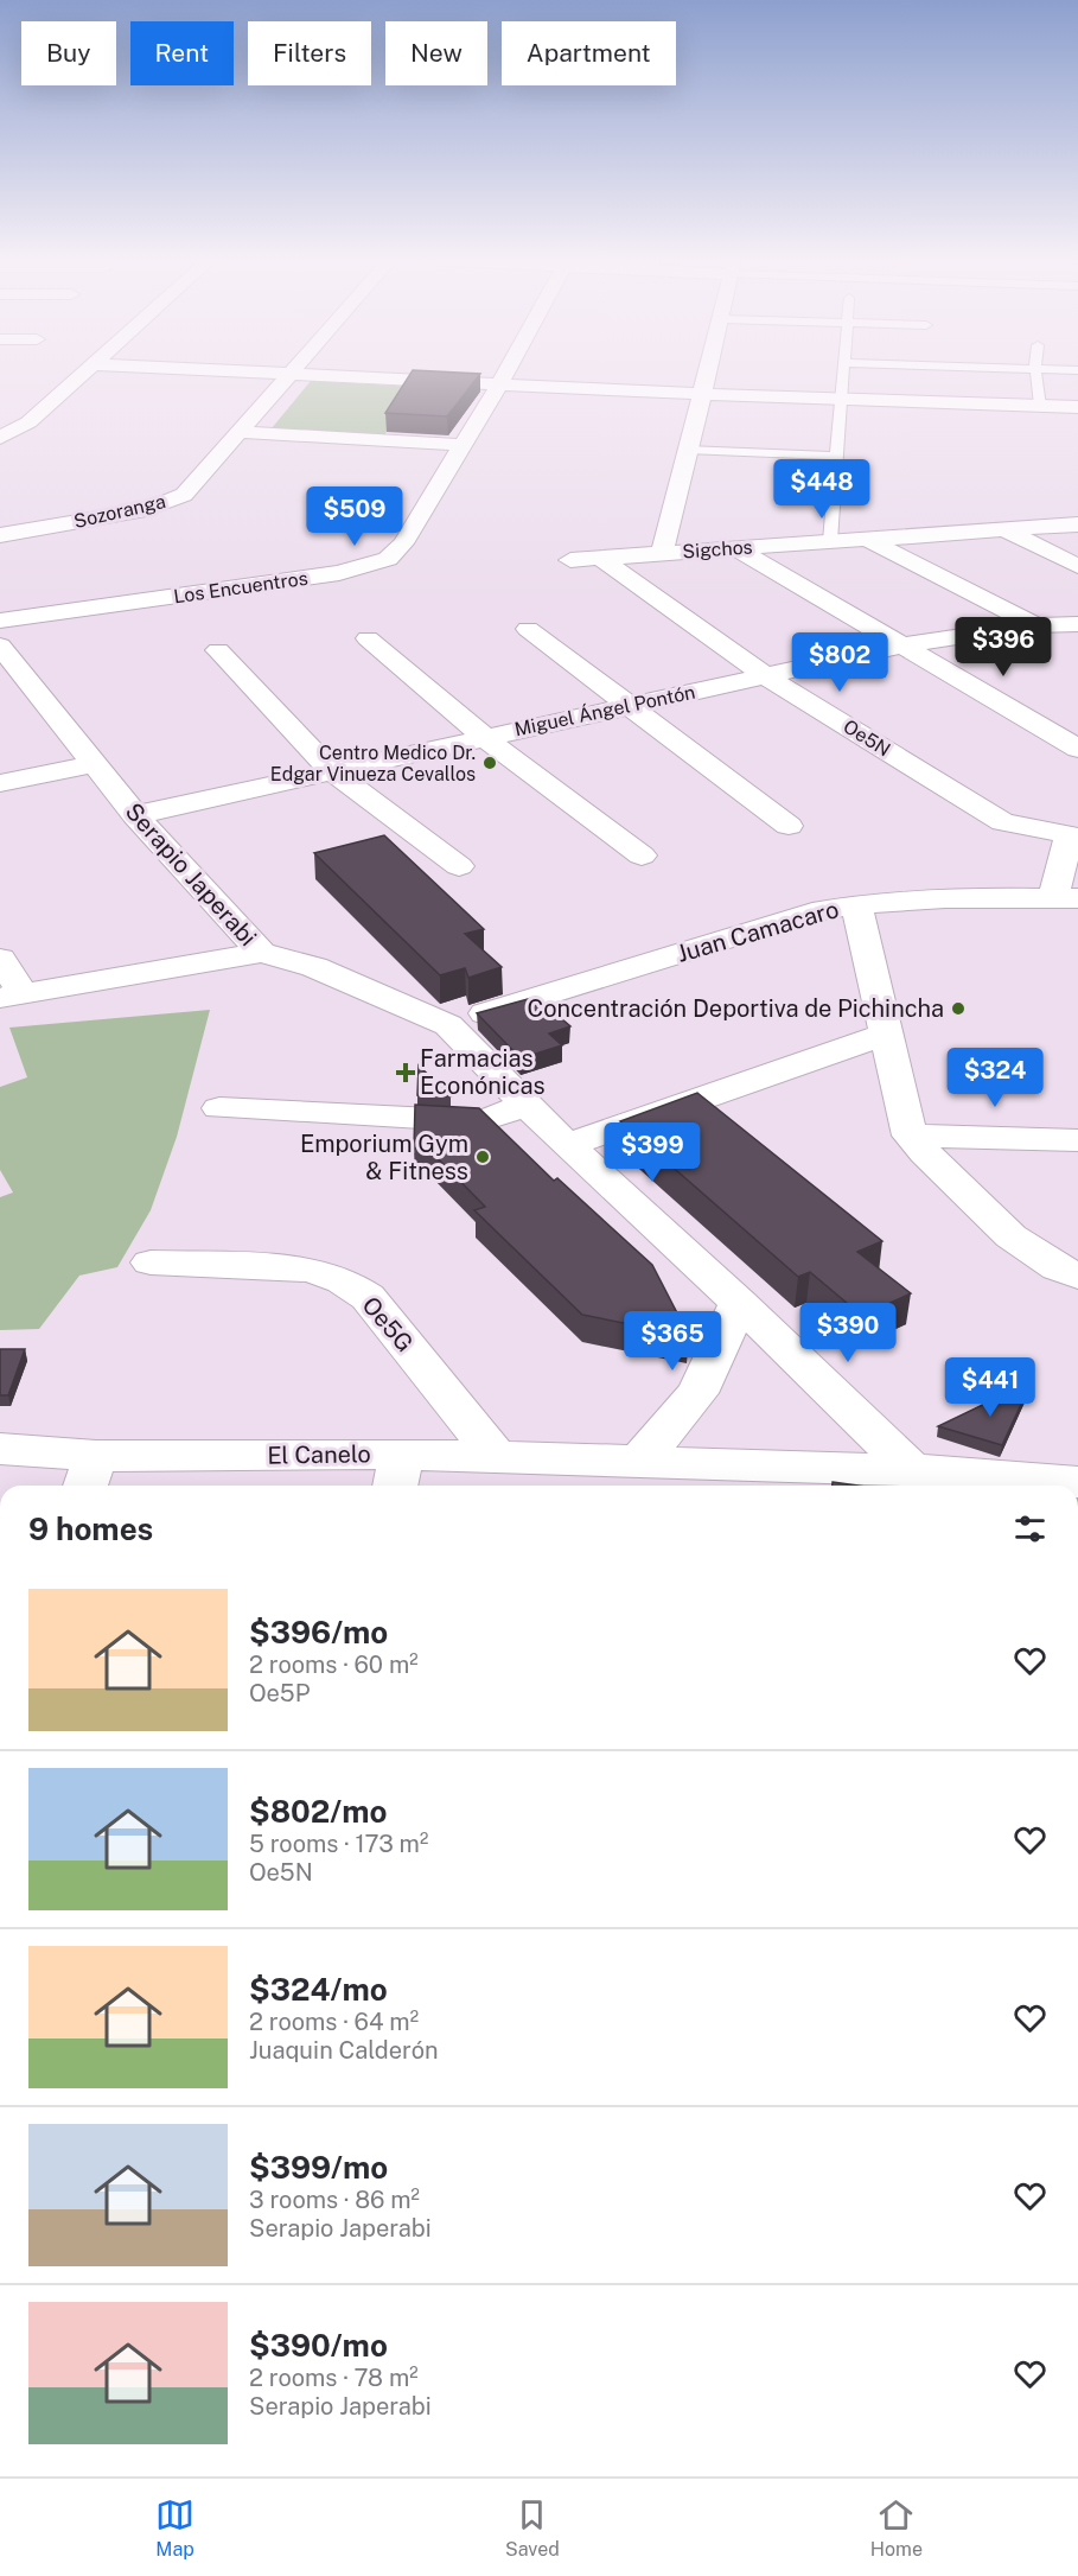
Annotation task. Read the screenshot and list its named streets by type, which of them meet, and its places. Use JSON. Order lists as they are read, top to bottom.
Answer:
{
  "streets": {
    "street": [
      "Sozoranga",
      "Sigchos",
      "Los Encuentros",
      "Miguel Ángel Pontón",
      "Oe5N",
      "Serapio Japerabi",
      "Juan Camacaro",
      "Oe5G",
      "El Canelo"
    ]
  },
  "crossings": [
    ["Sigchos", "Oe5N"],
    ["Miguel Ángel Pontón", "Oe5N"],
    ["Miguel Ángel Pontón", "Serapio Japerabi"],
    ["Serapio Japerabi", "Juan Camacaro"],
    ["Serapio Japerabi", "El Canelo"],
    ["Oe5G", "El Canelo"]
  ],
  "places": {
    "other": ["Centro Medico Dr. Edgar Vinueza Cevallos", "Concentración Deportiva de Pichincha", "Emporium Gym & Fitness"],
    "health": ["Farmacias Econónicas"]
  },
  "page": {
    "chip": [
      "Buy",
      "Rent",
      "Filters",
      "New",
      "Apartment"
    ],
    "price": [
      "$448",
      "$509",
      "$396",
      "$802",
      "$324",
      "$399",
      "$390",
      "$365",
      "$441"
    ],
    "heading": "9 homes",
    "list": [
      {
        "name": "$396/mo",
        "note": "2 rooms · 60 m² · Oe5P"
      },
      {
        "name": "$802/mo",
        "note": "5 rooms · 173 m² · Oe5N"
      },
      {
        "name": "$324/mo",
        "note": "2 rooms · 64 m² · Juaquin Calderón"
      },
      {
        "name": "$399/mo",
        "note": "3 rooms · 86 m² · Serapio Japerabi"
      },
      {
        "name": "$390/mo",
        "note": "2 rooms · 78 m² · Serapio Japerabi"
      }
    ],
    "tabs": ["Map", "Saved", "Home"]
  }
}
